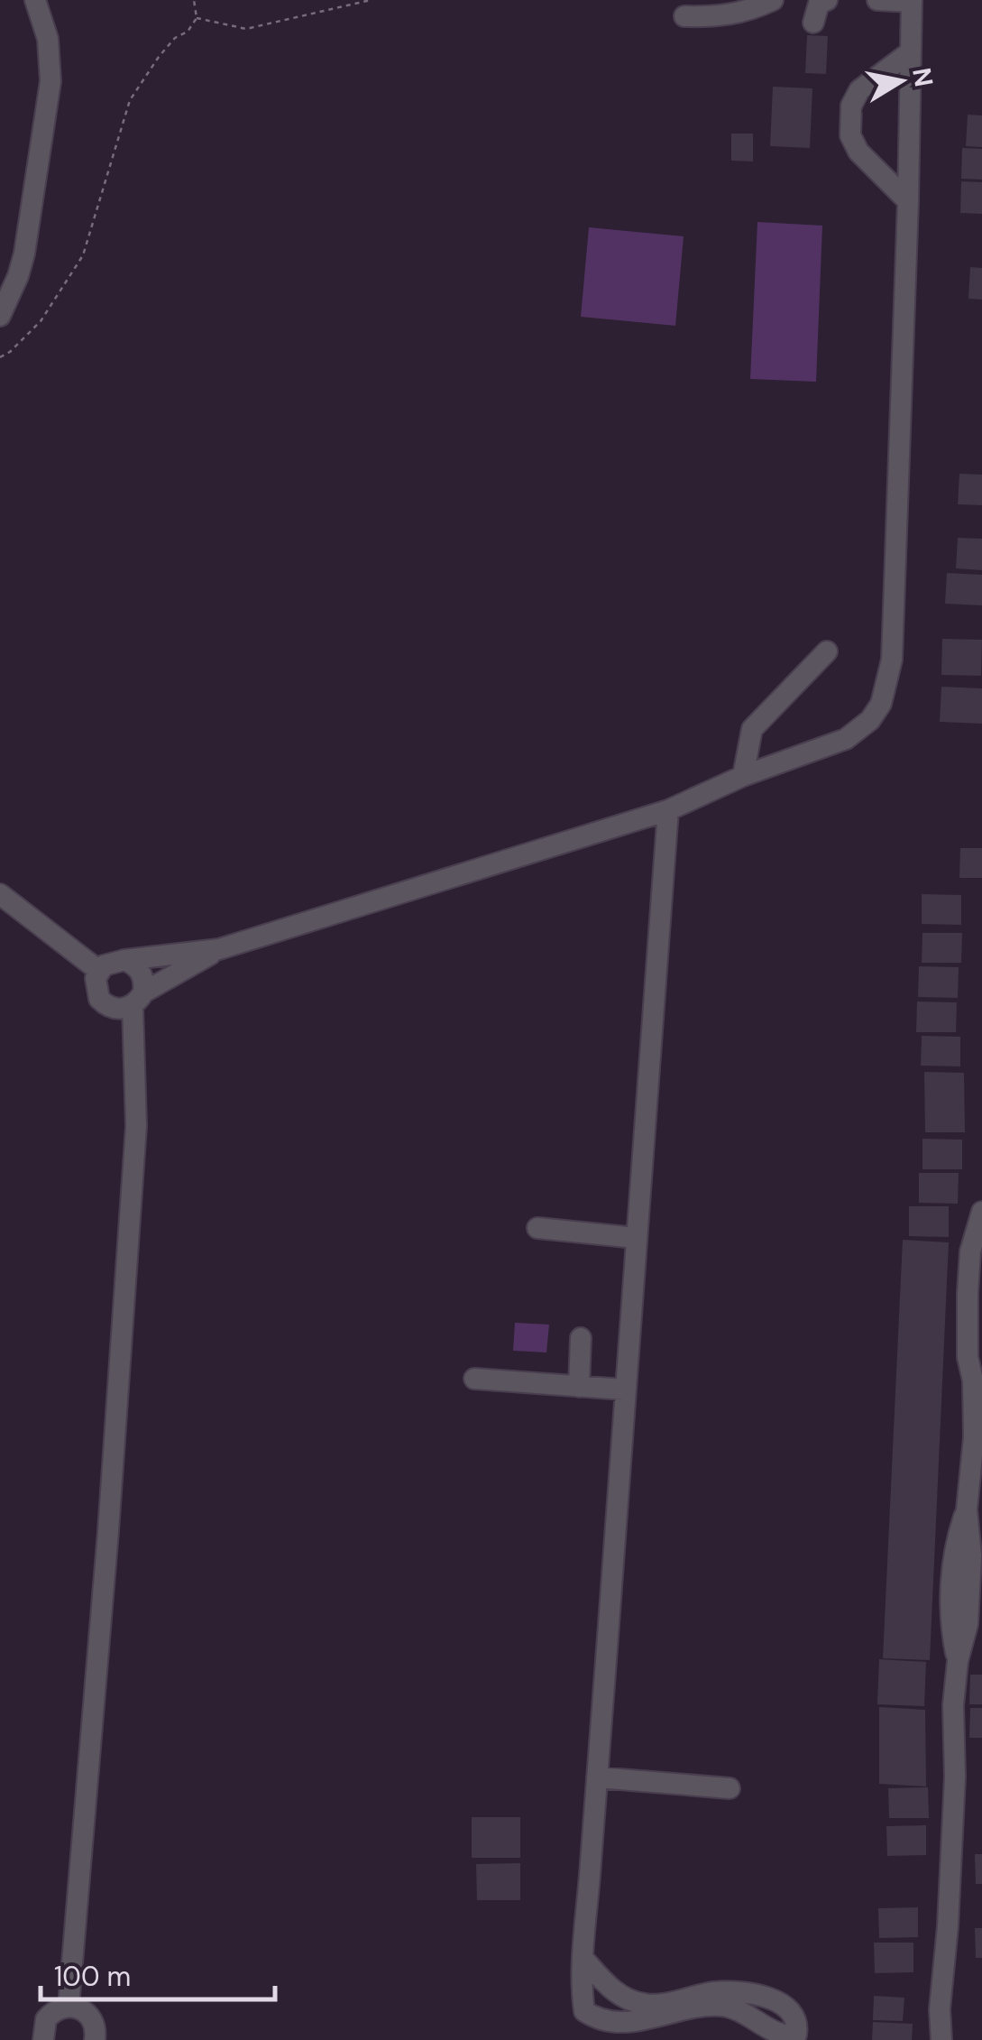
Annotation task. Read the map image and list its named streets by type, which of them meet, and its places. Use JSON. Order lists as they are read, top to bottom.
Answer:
{
  "scale_bar": "100 m",
  "north": "right"
}
